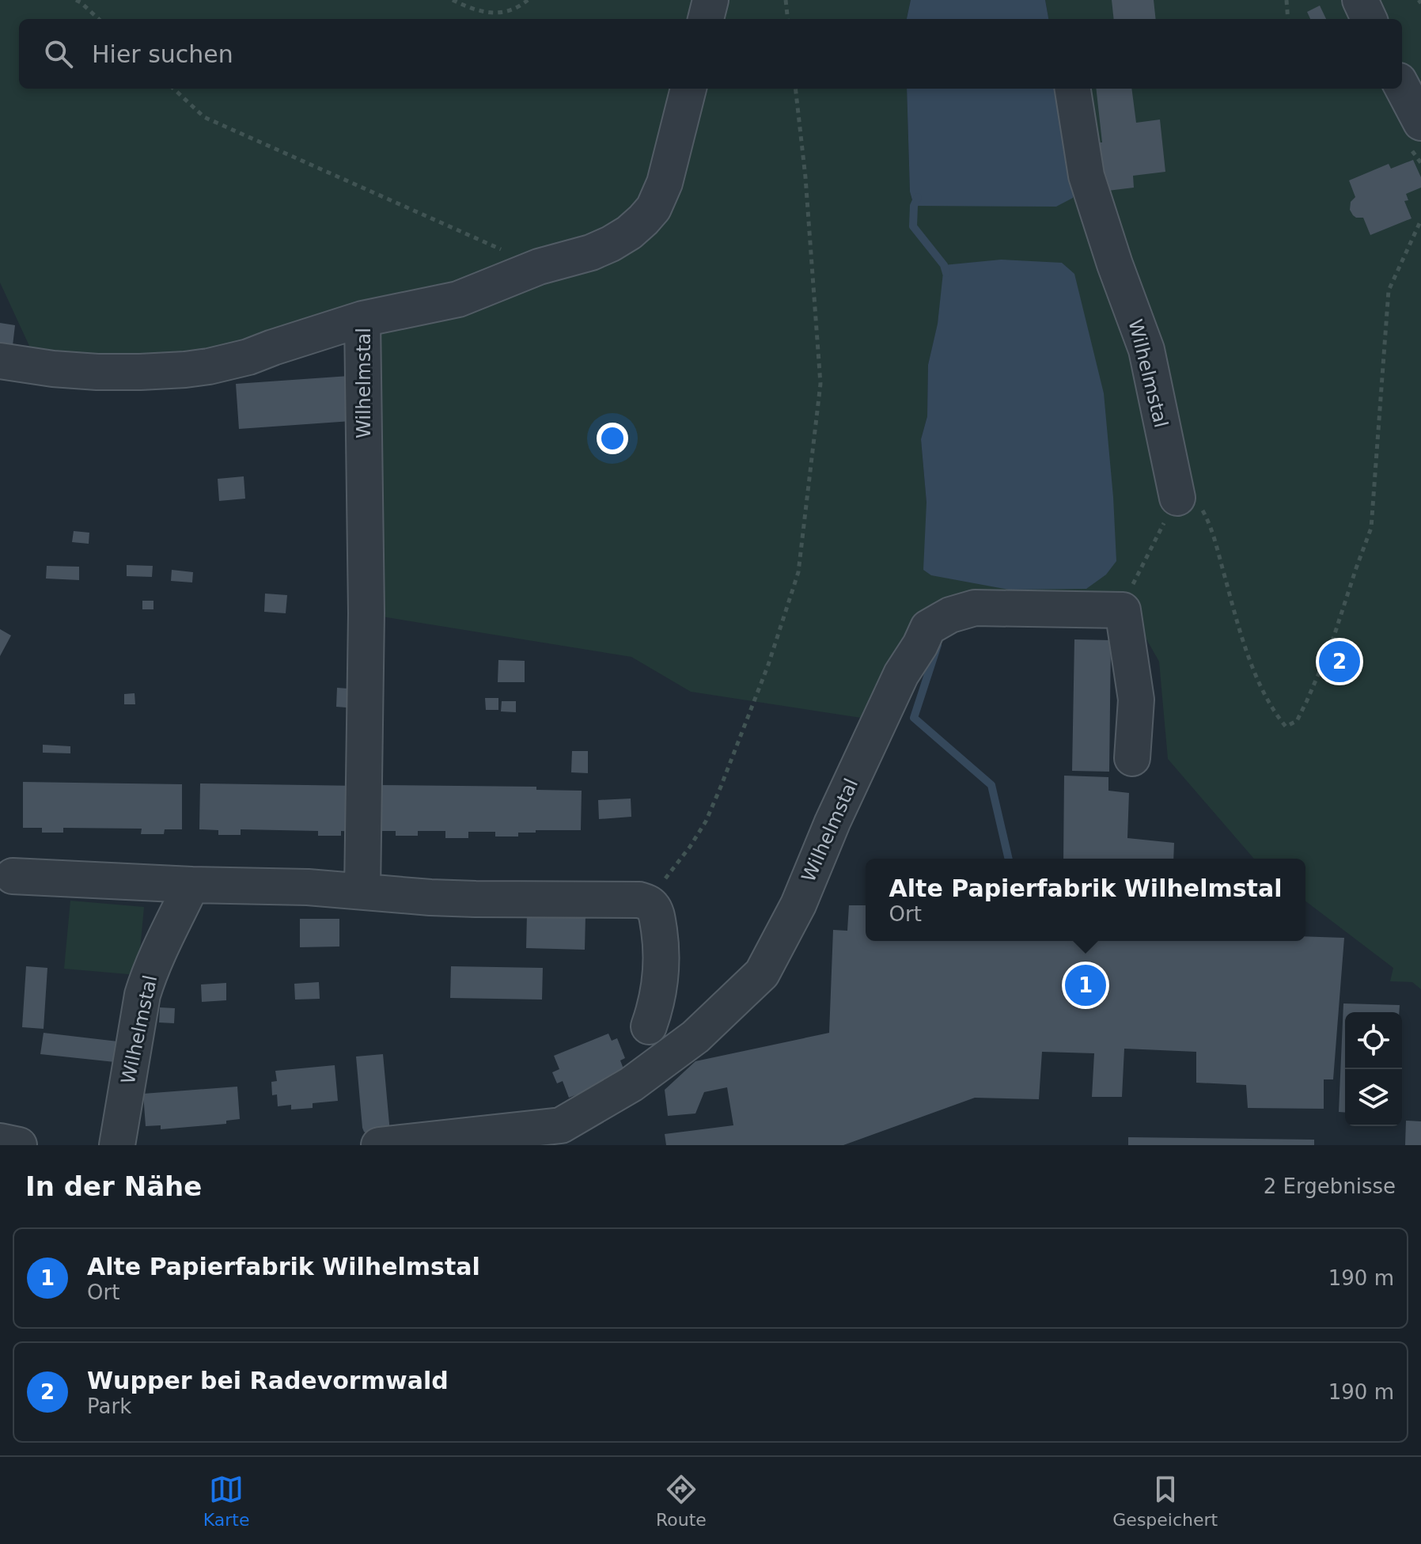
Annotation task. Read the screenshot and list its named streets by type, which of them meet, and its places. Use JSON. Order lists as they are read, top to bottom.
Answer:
{
  "streets": {
    "street": ["Wilhelmstal"]
  },
  "page": {
    "search": "Hier suchen",
    "pins": ["2", "1"],
    "popup": ["Alte Papierfabrik Wilhelmstal", "Ort"],
    "heading": ["In der Nähe", "2 Ergebnisse"],
    "list": [
      {
        "mark": "1",
        "name": "Alte Papierfabrik Wilhelmstal",
        "note": "Ort",
        "value": "190 m"
      },
      {
        "mark": "2",
        "name": "Wupper bei Radevormwald",
        "note": "Park",
        "value": "190 m"
      }
    ],
    "nav": ["Karte", "Route", "Gespeichert"]
  }
}
